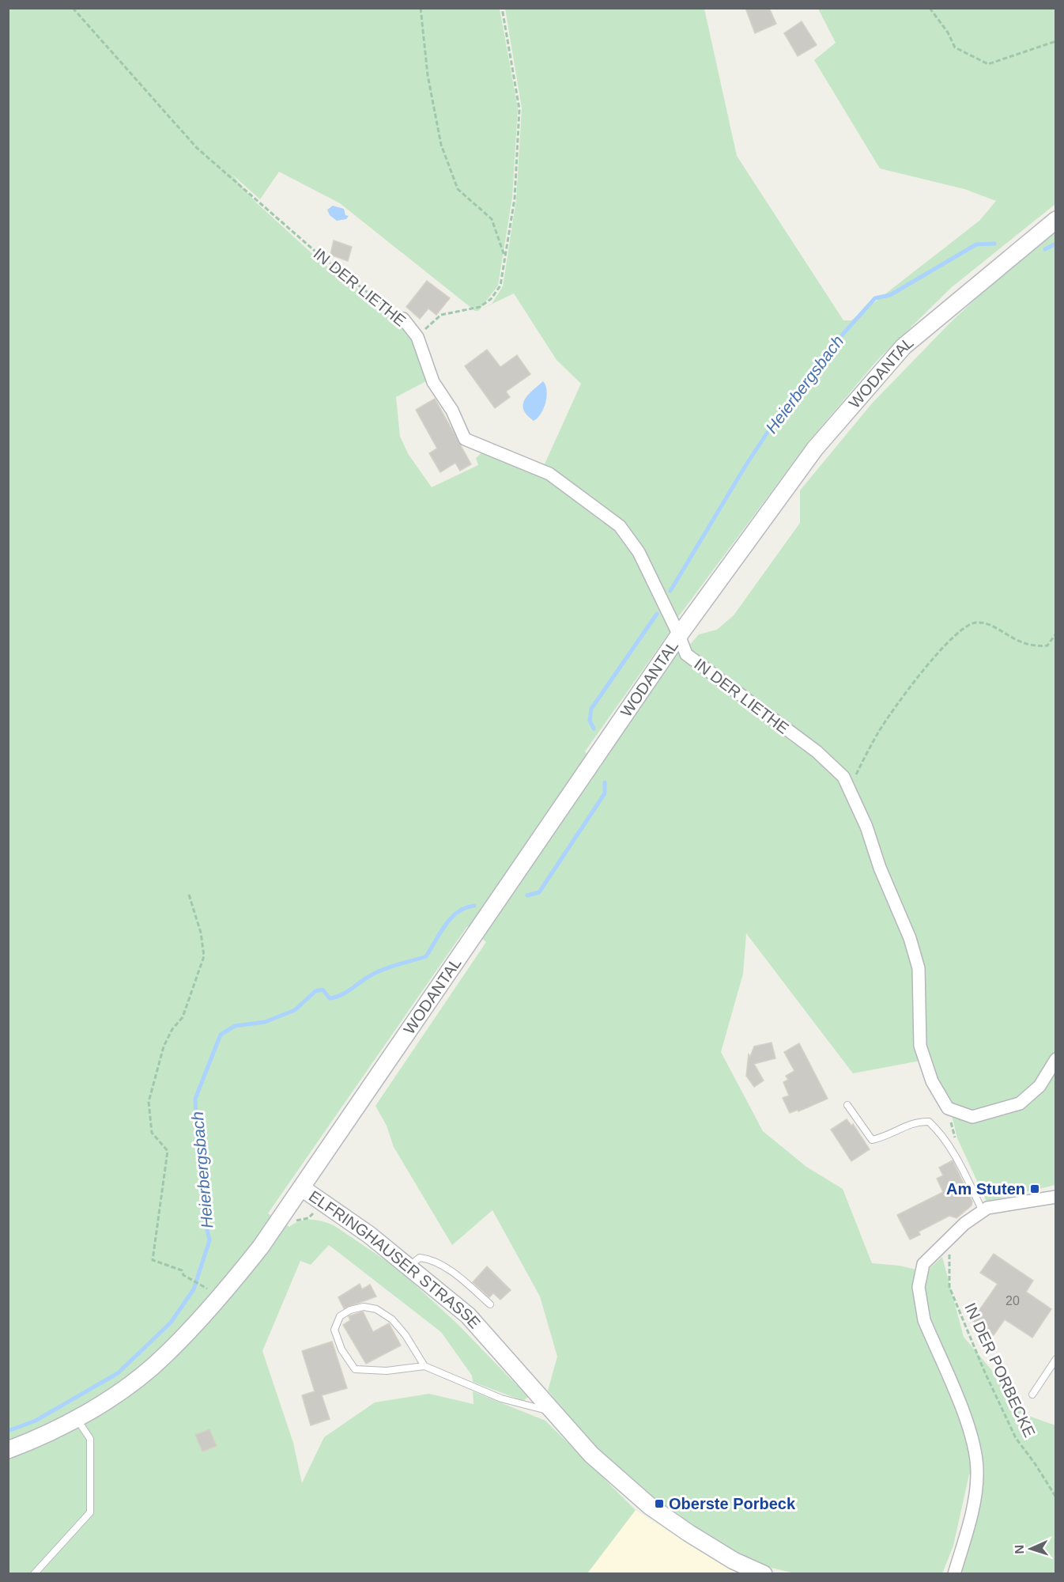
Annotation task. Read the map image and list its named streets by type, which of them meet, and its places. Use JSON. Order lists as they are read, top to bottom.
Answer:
{
  "streets": {
    "main road": ["WODANTAL", "ELFRINGHAUSER STRASSE"],
    "street": ["IN DER LIETHE"],
    "path": ["IN DER PORBECKE"]
  },
  "crossings": [
    ["IN DER LIETHE", "WODANTAL"],
    ["WODANTAL", "ELFRINGHAUSER STRASSE"]
  ],
  "water": ["Heierbergsbach"],
  "places": {
    "transit": ["Am Stuten", "Oberste Porbeck"]
  },
  "house_numbers": ["20"],
  "north": "left"
}
